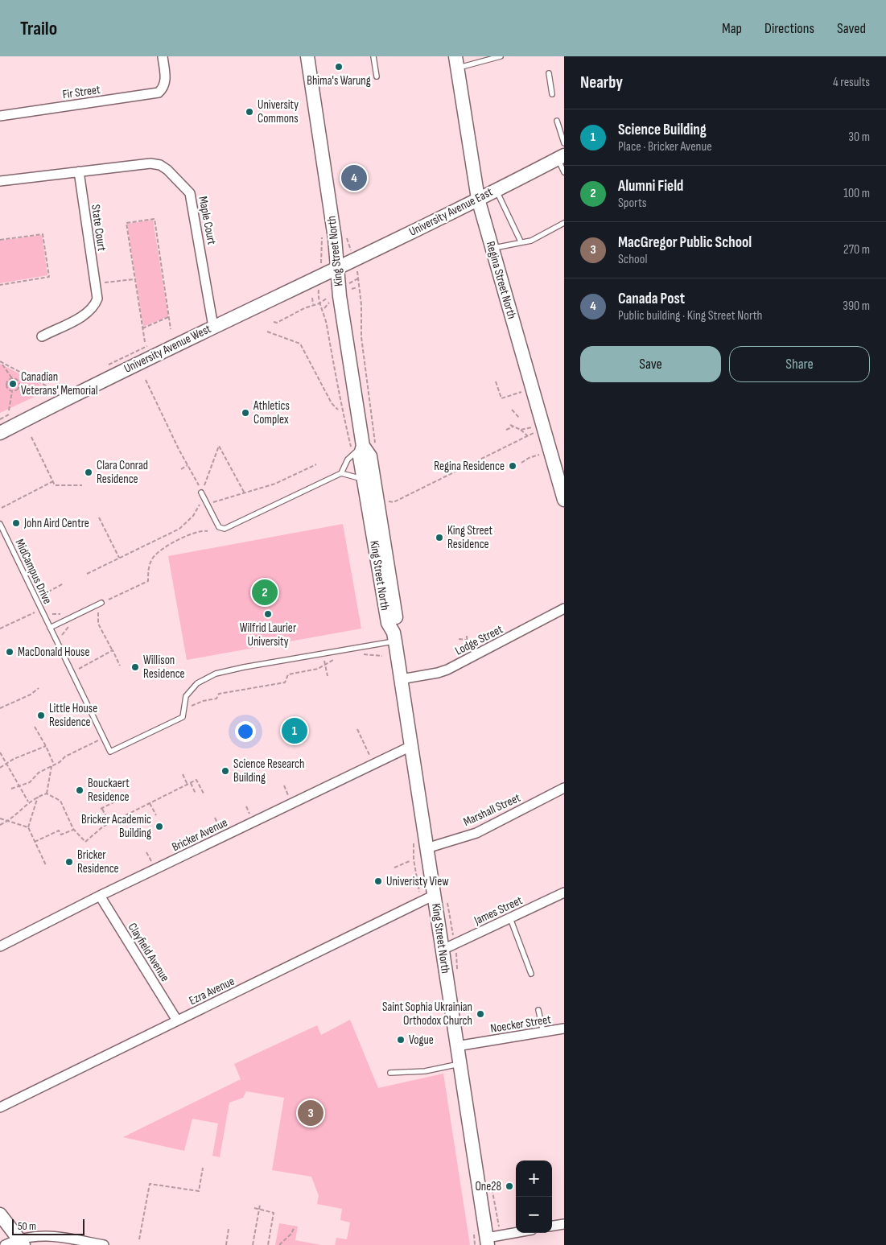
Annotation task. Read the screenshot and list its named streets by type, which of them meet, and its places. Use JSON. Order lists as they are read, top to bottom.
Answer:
{
  "streets": {
    "main road": [
      "University Avenue East",
      "King Street North",
      "Regina Street North",
      "University Avenue West"
    ],
    "street": [
      "Fir Street",
      "Maple Court",
      "State Court",
      "Lodge Street",
      "Marshall Street",
      "Bricker Avenue",
      "James Street",
      "Clayfield Avenue",
      "Ezra Avenue",
      "Noecker Street"
    ],
    "lane": ["MidCampus Drive"]
  },
  "crossings": [
    ["University Avenue East", "King Street North"],
    ["University Avenue East", "Regina Street North"],
    ["University Avenue East", "University Avenue West"],
    ["Maple Court", "State Court"],
    ["Maple Court", "University Avenue West"],
    ["King Street North", "University Avenue West"],
    ["King Street North", "Lodge Street"],
    ["King Street North", "Marshall Street"],
    ["King Street North", "Bricker Avenue"],
    ["King Street North", "James Street"],
    ["King Street North", "Ezra Avenue"],
    ["King Street North", "Noecker Street"],
    ["Bricker Avenue", "Clayfield Avenue"],
    ["Clayfield Avenue", "Ezra Avenue"]
  ],
  "places": [
    "Bhima's Warung",
    "University Commons",
    "Canadian Veterans' Memorial",
    "Athletics Complex",
    "Regina Residence",
    "Clara Conrad Residence",
    "John Aird Centre",
    "King Street Residence",
    "Wilfrid Laurier University",
    "MacDonald House",
    "Willison Residence",
    "Little House Residence",
    "Science Research Building",
    "Bouckaert Residence",
    "Bricker Academic Building",
    "Bricker Residence",
    "Univeristy View",
    "Saint Sophia Ukrainian Orthodox Church",
    "Vogue",
    "One28"
  ],
  "scale_bar": "50 m",
  "page": {
    "header": "Trailo",
    "nav": ["Map", "Directions", "Saved"],
    "heading": ["Nearby", "4 results"],
    "list": [
      {
        "mark": "1",
        "name": "Science Building",
        "note": "Place · Bricker Avenue",
        "value": "30 m"
      },
      {
        "mark": "2",
        "name": "Alumni Field",
        "note": "Sports",
        "value": "100 m"
      },
      {
        "mark": "3",
        "name": "MacGregor Public School",
        "note": "School",
        "value": "270 m"
      },
      {
        "mark": "4",
        "name": "Canada Post",
        "note": "Public building · King Street North",
        "value": "390 m"
      }
    ],
    "pins": [
      "4",
      "2",
      "1",
      "3"
    ],
    "buttons": ["Save", "Share"],
    "map_buttons": ["+", "−"],
    "scale": "50 m"
  }
}
